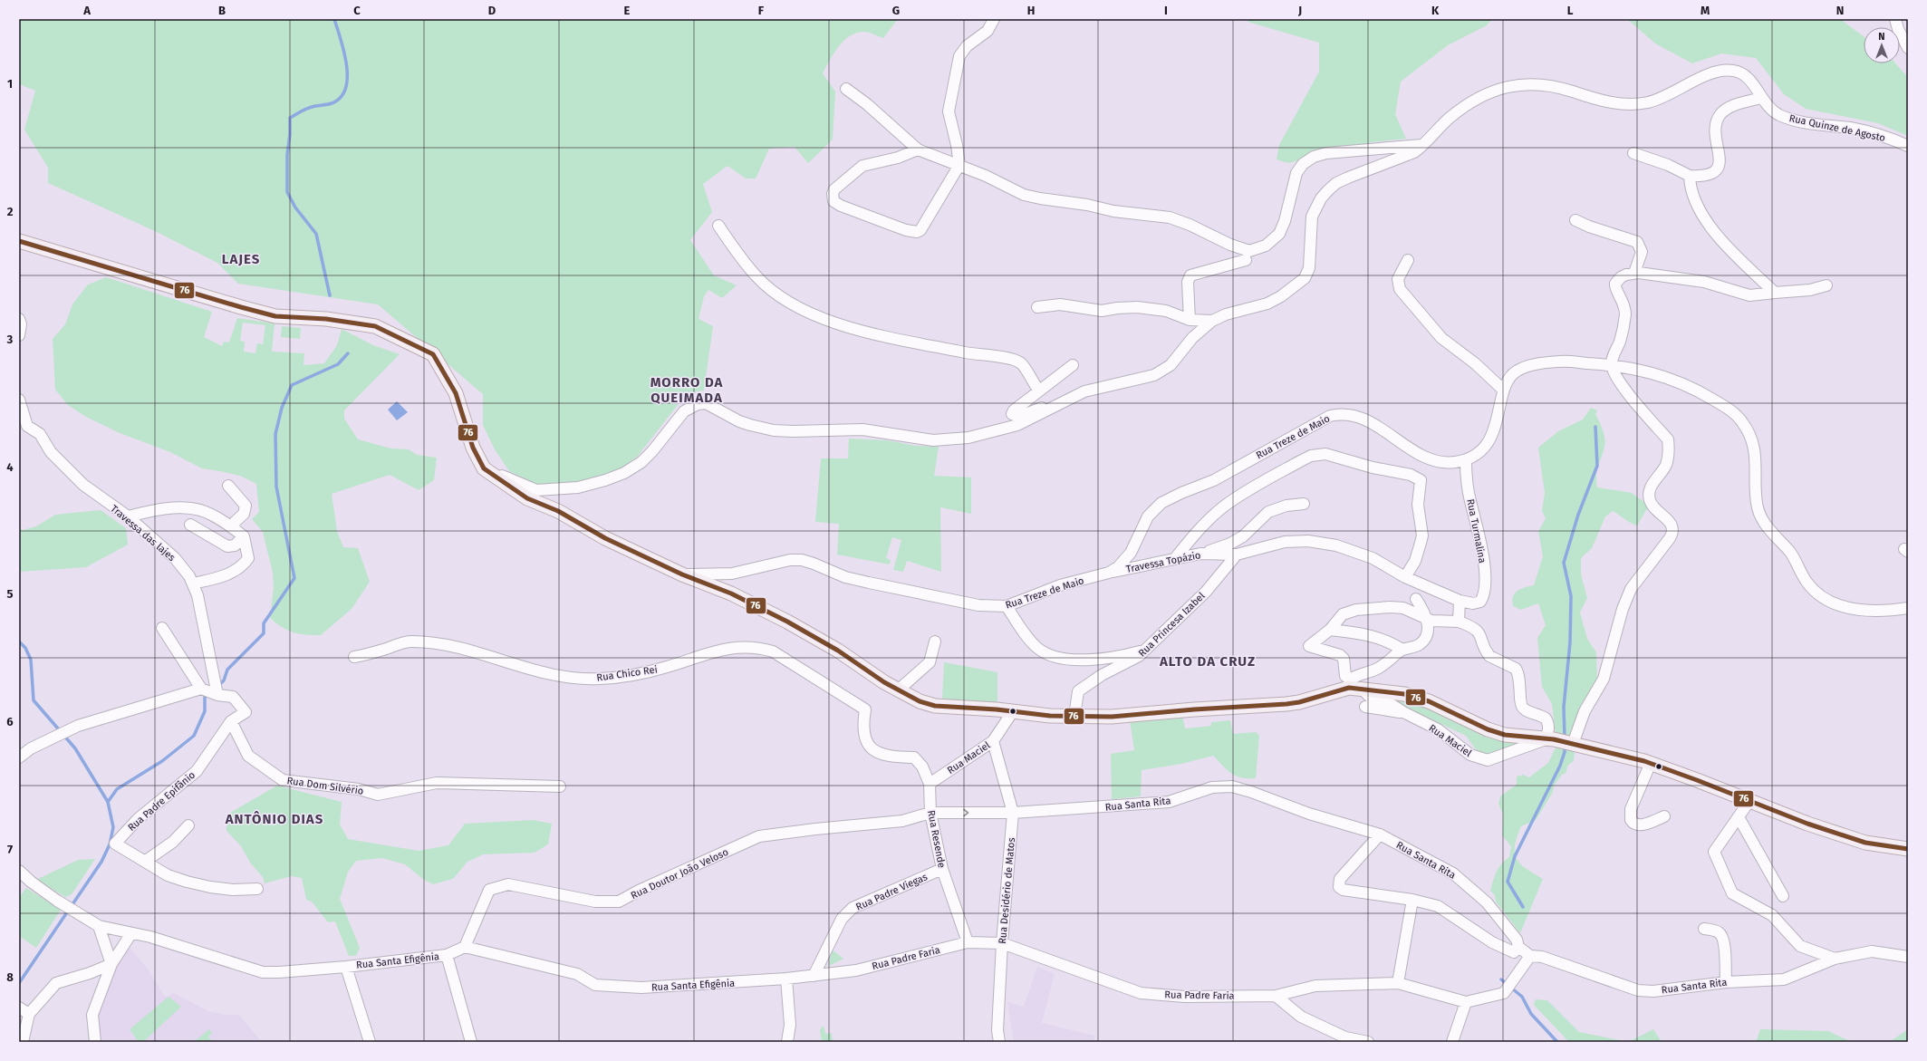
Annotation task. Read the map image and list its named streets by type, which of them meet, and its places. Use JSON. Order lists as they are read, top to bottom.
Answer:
{
  "streets": {
    "street": [
      "Rua Quinze de Agosto",
      "Rua Treze de Maio",
      "Rua Turmalina",
      "Travessa das lajes",
      "Travessa Topázio",
      "Rua Princesa Izabel",
      "Rua Chico Rei",
      "Rua Maciel",
      "Rua Dom Silvério",
      "Rua Padre Epifânio",
      "Rua Santa Rita",
      "Rua Resende",
      "Rua Doutor João Veloso",
      "Rua Desidério de Matos",
      "Rua Padre Viegas",
      "Rua Padre Faria",
      "Rua Santa Efigênia"
    ]
  },
  "crossings": [
    ["Rua Treze de Maio", "Rua Turmalina"],
    ["Rua Treze de Maio", "Travessa Topázio"],
    ["Rua Turmalina", "Travessa Topázio"],
    ["Travessa Topázio", "Rua Princesa Izabel"],
    ["Rua Chico Rei", "Rua Resende"],
    ["Rua Maciel", "Rua Resende"],
    ["Rua Maciel", "Rua Desidério de Matos"],
    ["Rua Dom Silvério", "Rua Padre Epifânio"],
    ["Rua Santa Rita", "Rua Resende"],
    ["Rua Santa Rita", "Rua Doutor João Veloso"],
    ["Rua Santa Rita", "Rua Desidério de Matos"],
    ["Rua Santa Rita", "Rua Padre Faria"],
    ["Rua Resende", "Rua Doutor João Veloso"],
    ["Rua Resende", "Rua Padre Viegas"],
    ["Rua Resende", "Rua Padre Faria"],
    ["Rua Doutor João Veloso", "Rua Santa Efigênia"],
    ["Rua Desidério de Matos", "Rua Padre Faria"],
    ["Rua Padre Viegas", "Rua Padre Faria"],
    ["Rua Padre Viegas", "Rua Santa Efigênia"],
    ["Rua Padre Faria", "Rua Santa Efigênia"]
  ],
  "districts": [
    "LAJES",
    "MORRO DA QUEIMADA",
    "ALTO DA CRUZ",
    "ANTÔNIO DIAS"
  ],
  "lines": ["transit line 76"],
  "north": "top",
  "grid": {
    "columns": [
      "A",
      "B",
      "C",
      "D",
      "E",
      "F",
      "G",
      "H",
      "I",
      "J",
      "K",
      "L",
      "M",
      "N"
    ],
    "rows": [
      "1",
      "2",
      "3",
      "4",
      "5",
      "6",
      "7",
      "8"
    ]
  }
}
